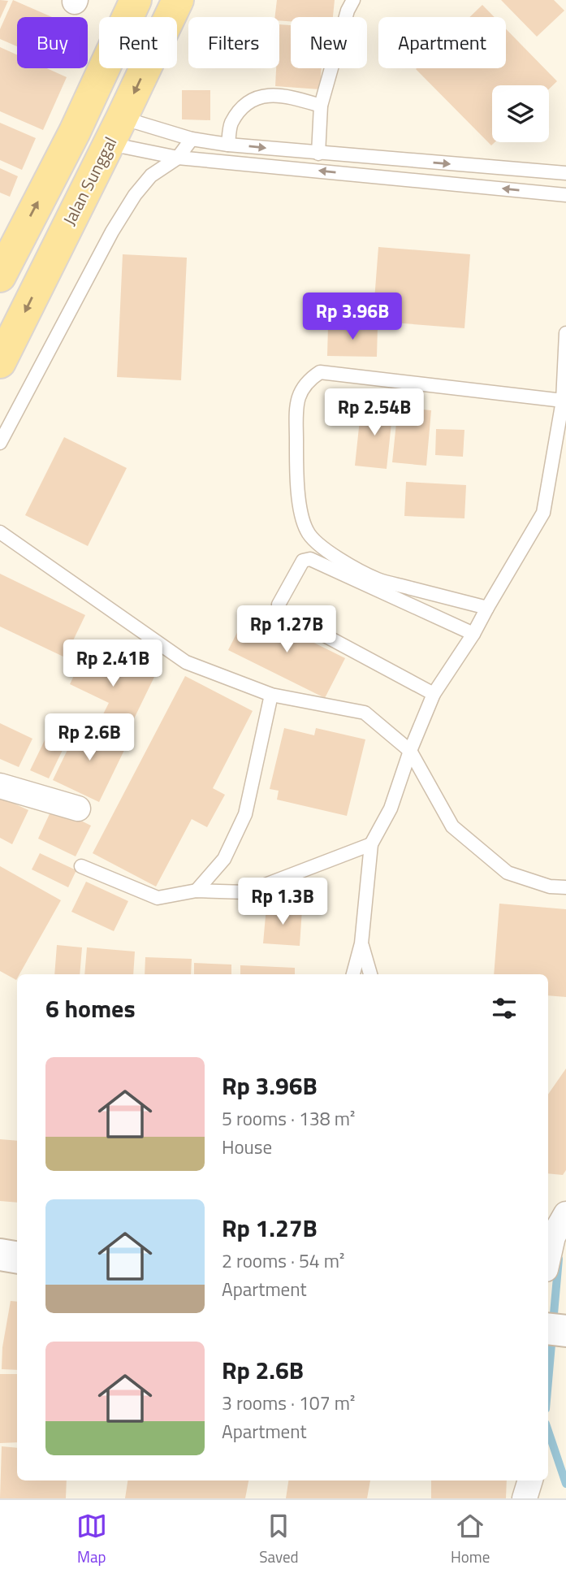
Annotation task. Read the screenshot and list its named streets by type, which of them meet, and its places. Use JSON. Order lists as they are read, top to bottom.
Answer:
{
  "streets": {
    "main road": ["Jalan Sunggal"]
  },
  "page": {
    "chip": [
      "Buy",
      "Rent",
      "Filters",
      "New",
      "Apartment"
    ],
    "price": [
      "Rp 3.96B",
      "Rp 2.54B",
      "Rp 1.27B",
      "Rp 2.41B",
      "Rp 2.6B",
      "Rp 1.3B"
    ],
    "heading": "6 homes",
    "list": [
      {
        "name": "Rp 3.96B",
        "note": "5 rooms · 138 m² · House"
      },
      {
        "name": "Rp 1.27B",
        "note": "2 rooms · 54 m² · Apartment"
      },
      {
        "name": "Rp 2.6B",
        "note": "3 rooms · 107 m² · Apartment"
      }
    ],
    "tabs": ["Map", "Saved", "Home"]
  }
}
